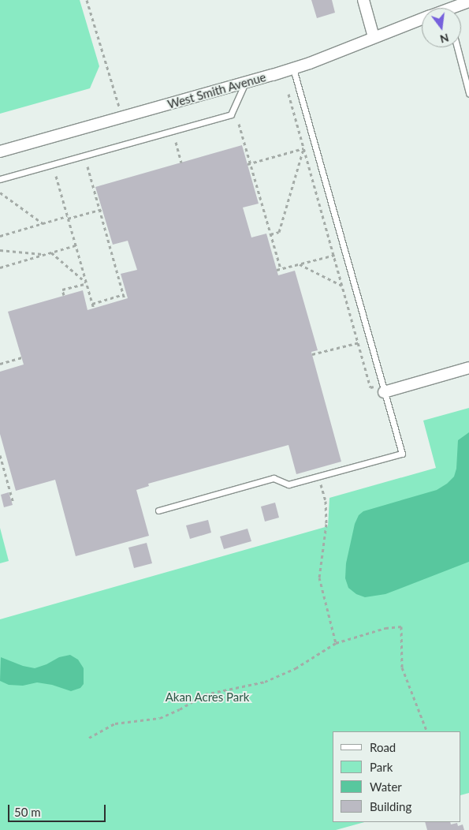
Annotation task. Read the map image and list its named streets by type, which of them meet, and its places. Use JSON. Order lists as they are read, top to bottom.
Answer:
{
  "streets": {
    "street": ["West Smith Avenue"]
  },
  "parks": ["Akan Acres Park"],
  "legend": [
    "Road",
    "Park",
    "Water",
    "Building"
  ],
  "scale_bar": "50 m",
  "north": "bottom"
}
